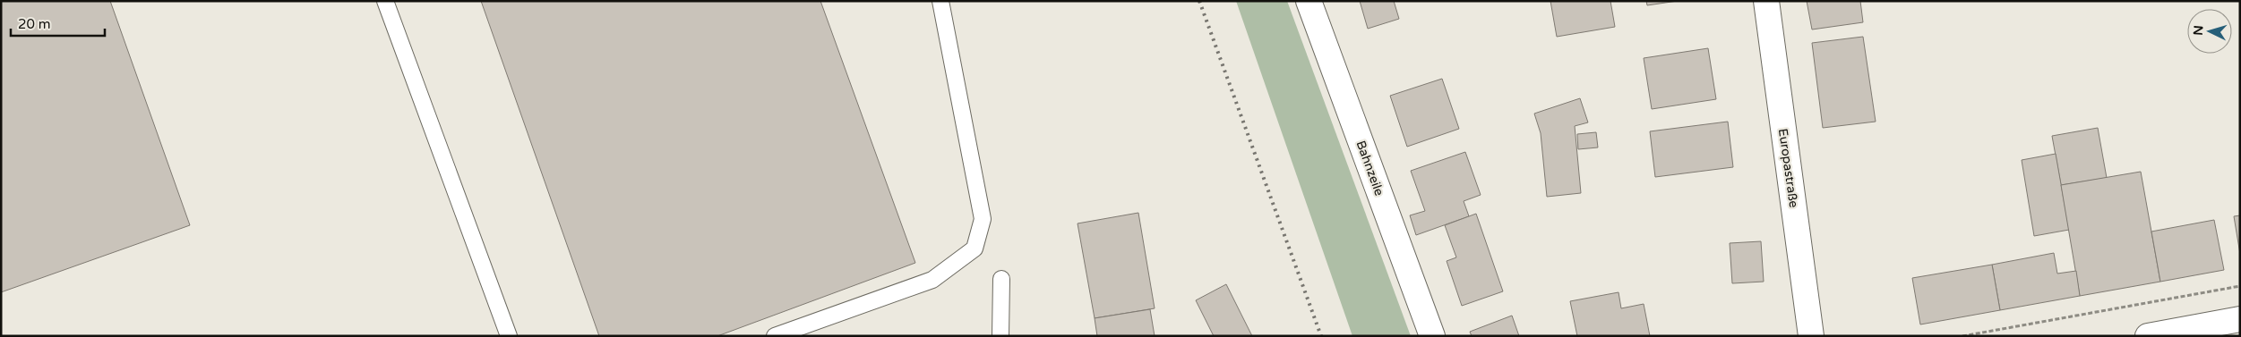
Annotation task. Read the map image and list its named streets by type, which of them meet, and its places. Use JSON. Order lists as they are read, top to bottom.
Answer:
{
  "streets": {
    "street": ["Bahnzeile", "Europastraße"]
  },
  "scale_bar": "20 m",
  "north": "left"
}
